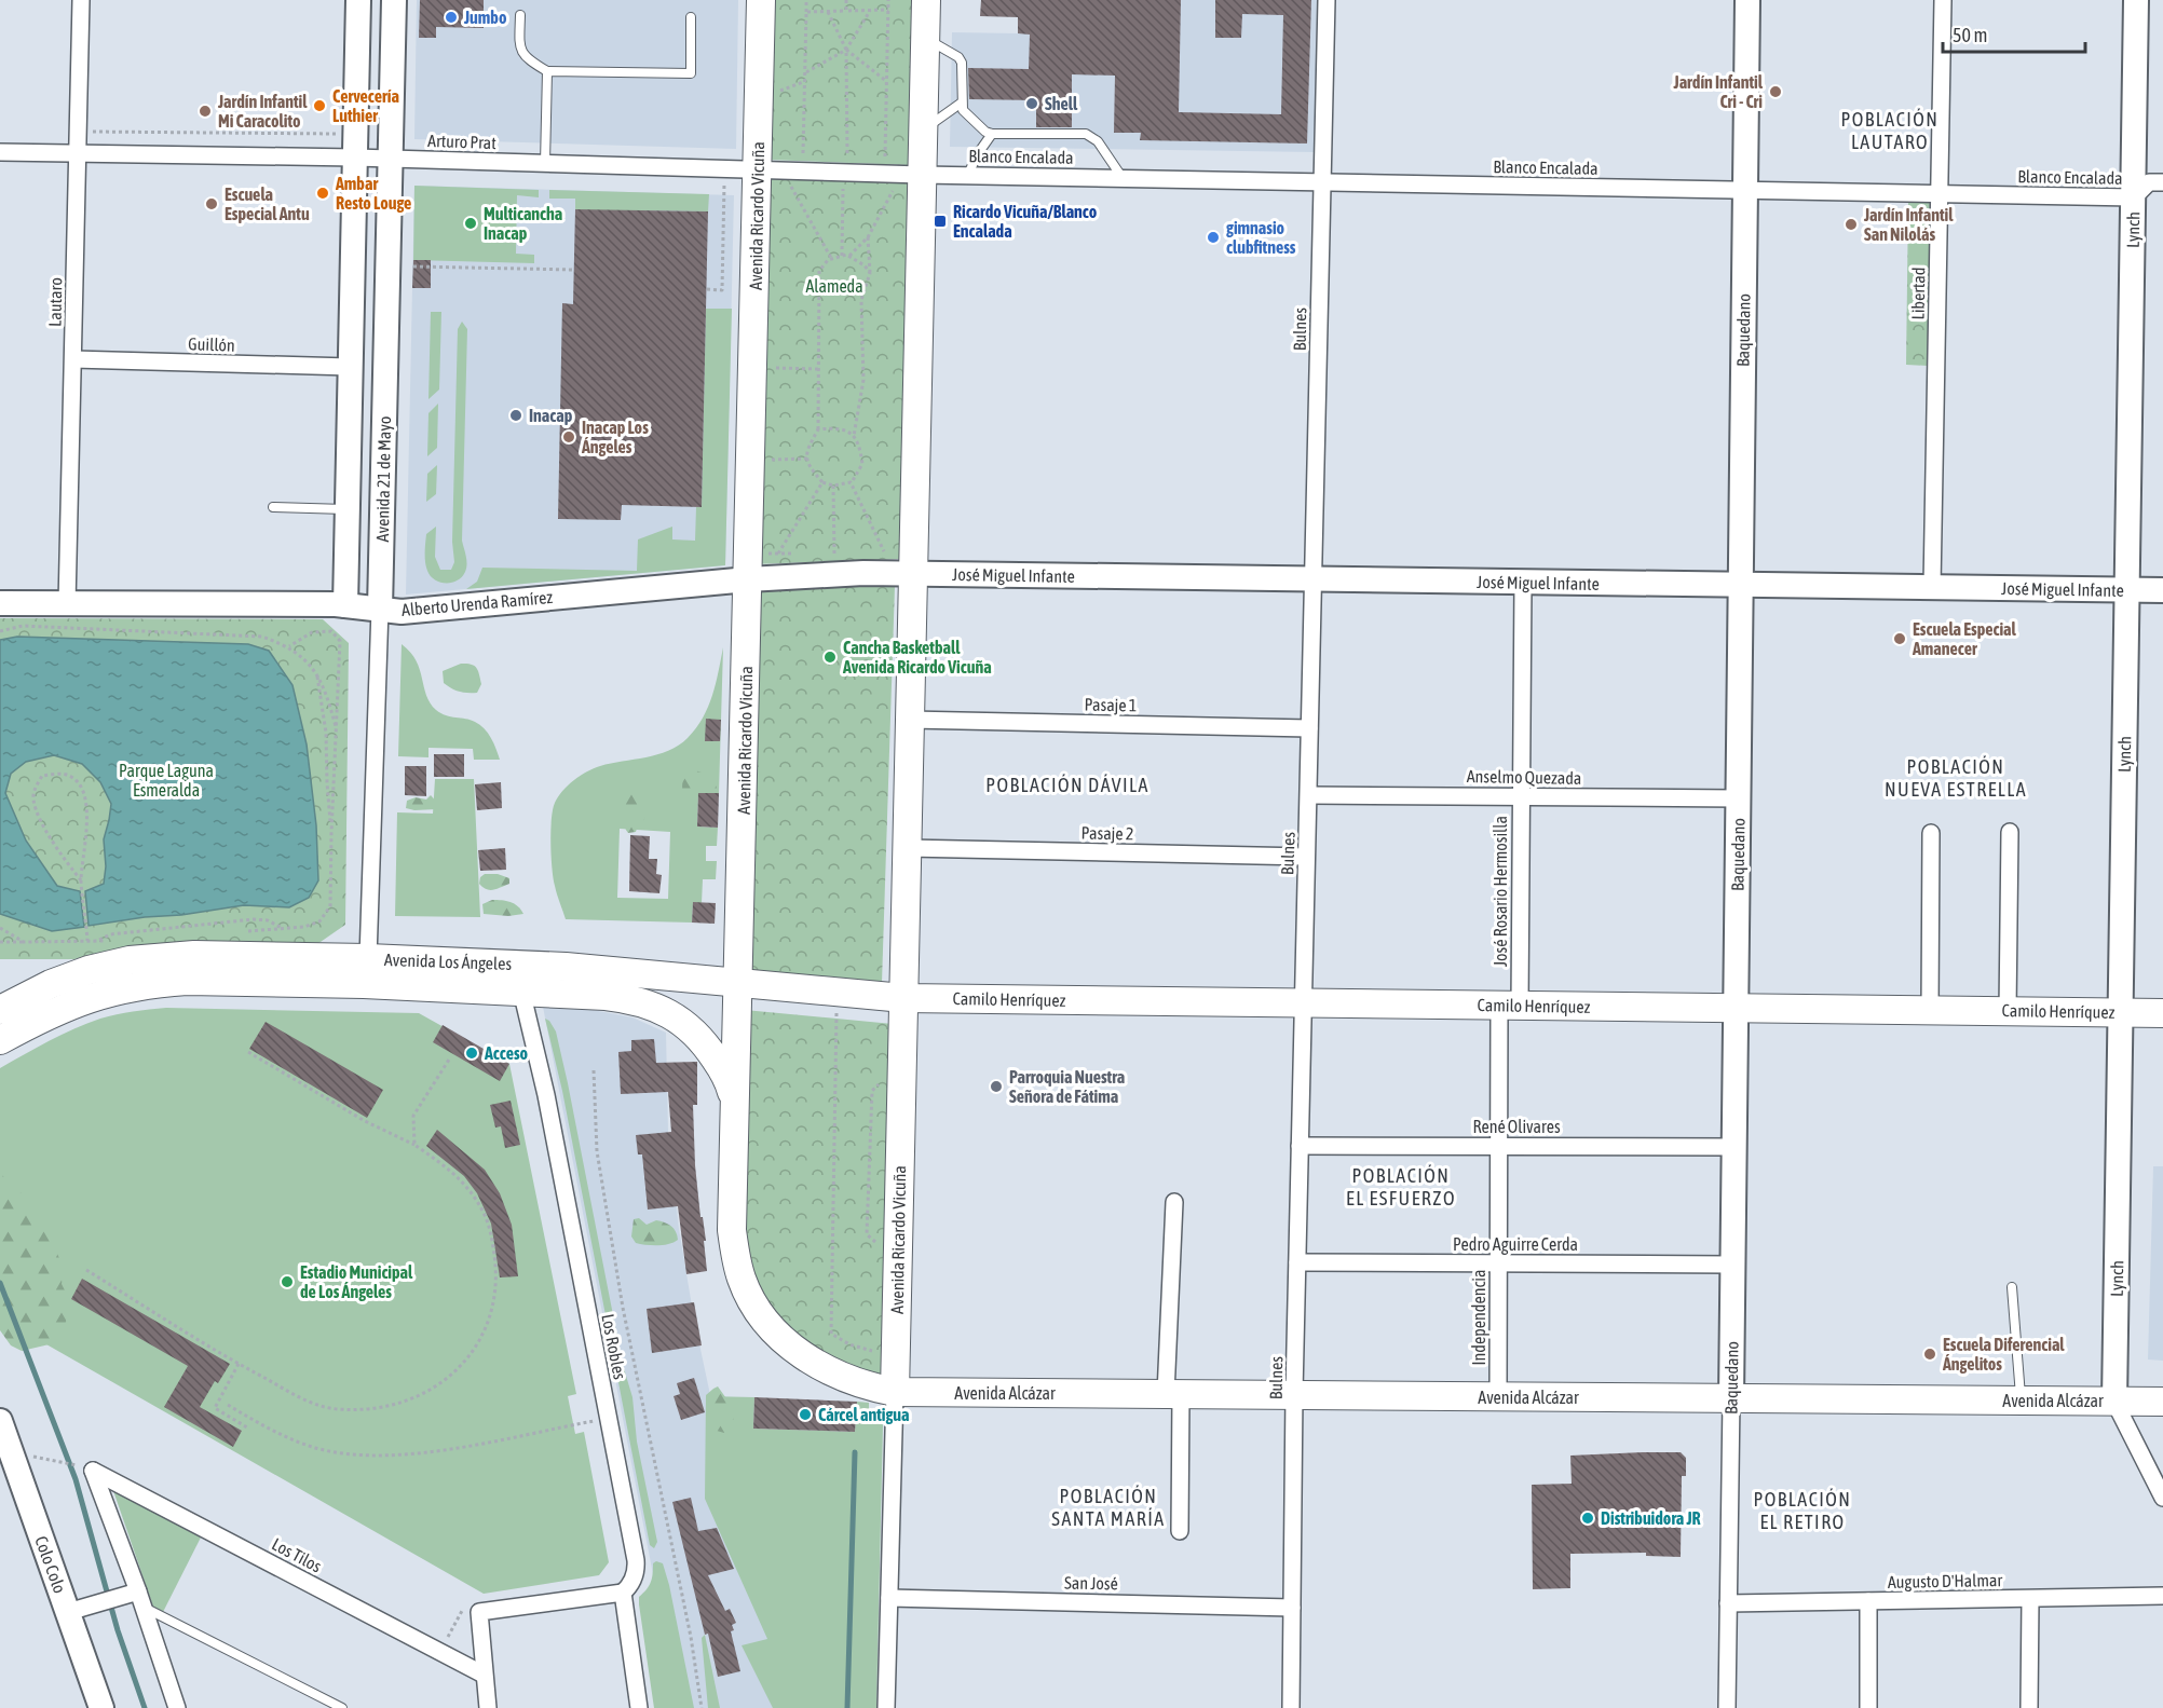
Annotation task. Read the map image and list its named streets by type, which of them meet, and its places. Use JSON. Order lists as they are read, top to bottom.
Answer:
{
  "streets": {
    "main road": [
      "Avenida Ricardo Vicuña",
      "Avenida Los Ángeles",
      "Camilo Henríquez",
      "Avenida Alcázar"
    ],
    "street": [
      "Arturo Prat",
      "Blanco Encalada",
      "Lynch",
      "Libertad",
      "Lautaro",
      "Bulnes",
      "Baquedano",
      "Guillón",
      "Avenida 21 de Mayo",
      "José Miguel Infante",
      "Alberto Urenda Ramírez",
      "Pasaje 1",
      "Anselmo Quezada",
      "Pasaje 2",
      "José Rosario Hermosilla",
      "René Olivares",
      "Pedro Aguirre Cerda",
      "Independencia",
      "Los Robles",
      "Los Tilos",
      "Colo Colo",
      "Augusto D'Halmar",
      "San José"
    ]
  },
  "crossings": [
    ["Arturo Prat", "Blanco Encalada"],
    ["Arturo Prat", "Avenida Ricardo Vicuña"],
    ["Arturo Prat", "Lautaro"],
    ["Arturo Prat", "Avenida 21 de Mayo"],
    ["Blanco Encalada", "Avenida Ricardo Vicuña"],
    ["Blanco Encalada", "Lynch"],
    ["Blanco Encalada", "Libertad"],
    ["Blanco Encalada", "Bulnes"],
    ["Blanco Encalada", "Baquedano"],
    ["Avenida Ricardo Vicuña", "José Miguel Infante"],
    ["Avenida Ricardo Vicuña", "Alberto Urenda Ramírez"],
    ["Avenida Ricardo Vicuña", "Pasaje 1"],
    ["Avenida Ricardo Vicuña", "Pasaje 2"],
    ["Avenida Ricardo Vicuña", "Avenida Los Ángeles"],
    ["Avenida Ricardo Vicuña", "Camilo Henríquez"],
    ["Avenida Ricardo Vicuña", "Avenida Alcázar"],
    ["Avenida Ricardo Vicuña", "San José"],
    ["Lynch", "José Miguel Infante"],
    ["Lynch", "Camilo Henríquez"],
    ["Lynch", "Avenida Alcázar"],
    ["Libertad", "José Miguel Infante"],
    ["Lautaro", "Guillón"],
    ["Lautaro", "Alberto Urenda Ramírez"],
    ["Bulnes", "José Miguel Infante"],
    ["Bulnes", "Pasaje 1"],
    ["Bulnes", "Anselmo Quezada"],
    ["Bulnes", "Pasaje 2"],
    ["Bulnes", "Camilo Henríquez"],
    ["Bulnes", "René Olivares"],
    ["Bulnes", "Pedro Aguirre Cerda"],
    ["Bulnes", "Avenida Alcázar"],
    ["Bulnes", "San José"],
    ["Baquedano", "José Miguel Infante"],
    ["Baquedano", "Anselmo Quezada"],
    ["Baquedano", "Camilo Henríquez"],
    ["Baquedano", "René Olivares"],
    ["Baquedano", "Pedro Aguirre Cerda"],
    ["Baquedano", "Avenida Alcázar"],
    ["Baquedano", "Augusto D'Halmar"],
    ["Guillón", "Avenida 21 de Mayo"],
    ["Avenida 21 de Mayo", "Alberto Urenda Ramírez"],
    ["Avenida 21 de Mayo", "Avenida Los Ángeles"],
    ["José Miguel Infante", "Alberto Urenda Ramírez"],
    ["José Miguel Infante", "José Rosario Hermosilla"],
    ["Anselmo Quezada", "José Rosario Hermosilla"],
    ["José Rosario Hermosilla", "Camilo Henríquez"],
    ["José Rosario Hermosilla", "Independencia"],
    ["Avenida Los Ángeles", "Camilo Henríquez"],
    ["Avenida Los Ángeles", "Los Robles"],
    ["Camilo Henríquez", "Independencia"],
    ["René Olivares", "Independencia"],
    ["Pedro Aguirre Cerda", "Independencia"],
    ["Independencia", "Avenida Alcázar"]
  ],
  "districts": [
    "POBLACIÓN LAUTARO",
    "POBLACIÓN NUEVA ESTRELLA",
    "POBLACIÓN DÁVILA",
    "POBLACIÓN EL ESFUERZO",
    "POBLACIÓN SANTA MARÍA",
    "POBLACIÓN EL RETIRO"
  ],
  "parks": ["Alameda", "Parque Laguna Esmeralda"],
  "places": {
    "other": [
      "Jumbo",
      "Jardín Infantil Cri - Cri",
      "Shell",
      "Cervecería Luthier",
      "Jardín Infantil Mi Caracolito",
      "Ambar Resto Louge",
      "Escuela Especial Antu",
      "Multicancha Inacap",
      "Jardín Infantil San Nilolás",
      "gimnasio clubfitness",
      "Inacap",
      "Inacap Los Ángeles",
      "Escuela Especial Amanecer",
      "Cancha Basketball Avenida Ricardo Vicuña",
      "Acceso",
      "Parroquia Nuestra Señora de Fátima",
      "Estadio Municipal de Los Ángeles",
      "Escuela Diferencial Ángelitos",
      "Cárcel antigua",
      "Distribuidora JR"
    ],
    "transit": ["Ricardo Vicuña/Blanco Encalada"]
  },
  "scale_bar": "50 m"
}
